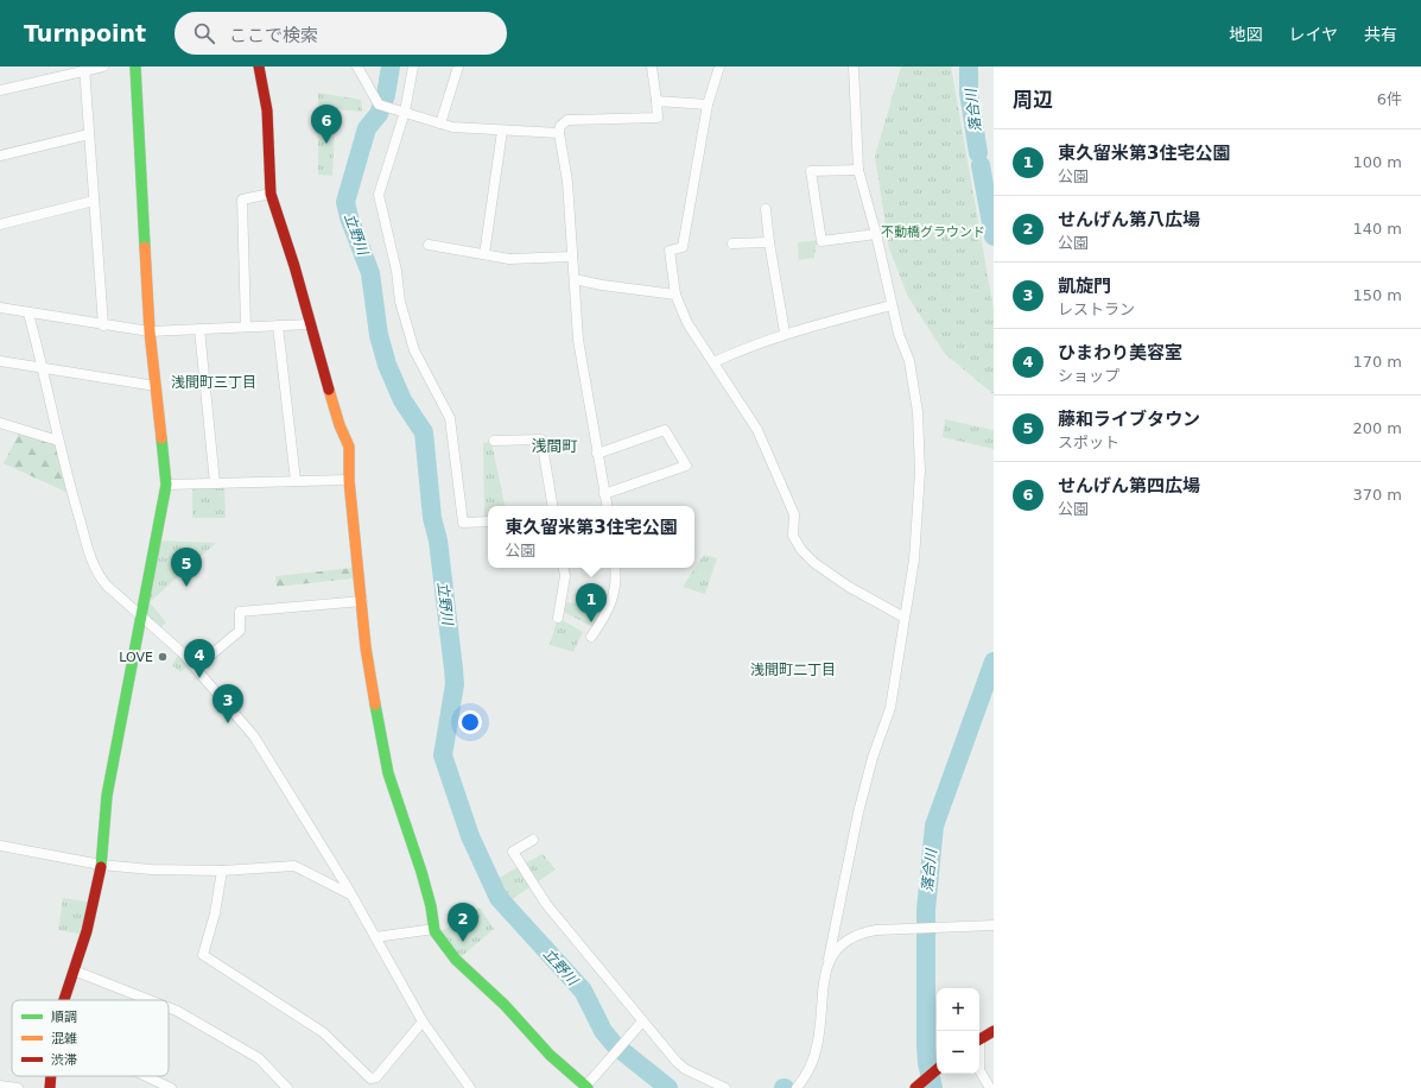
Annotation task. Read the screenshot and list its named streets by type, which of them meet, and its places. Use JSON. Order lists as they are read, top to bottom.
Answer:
{
  "districts": ["浅間町三丁目", "浅間町", "浅間町二丁目"],
  "water": ["落合川", "立野川"],
  "parks": ["不動橋グラウンド"],
  "places": ["LOVE"],
  "legend": ["順調", "混雑", "渋滞"],
  "page": {
    "header": "Turnpoint",
    "search": "ここで検索",
    "nav": ["地図", "レイヤ", "共有"],
    "heading": ["周辺", "6件"],
    "pins": [
      "6",
      "5",
      "1",
      "4",
      "3",
      "2"
    ],
    "list": [
      {
        "mark": "1",
        "name": "東久留米第3住宅公園",
        "note": "公園",
        "value": "100 m"
      },
      {
        "mark": "2",
        "name": "せんげん第八広場",
        "note": "公園",
        "value": "140 m"
      },
      {
        "mark": "3",
        "name": "凱旋門",
        "note": "レストラン",
        "value": "150 m"
      },
      {
        "mark": "4",
        "name": "ひまわり美容室",
        "note": "ショップ",
        "value": "170 m"
      },
      {
        "mark": "5",
        "name": "藤和ライブタウン",
        "note": "スポット",
        "value": "200 m"
      },
      {
        "mark": "6",
        "name": "せんげん第四広場",
        "note": "公園",
        "value": "370 m"
      }
    ],
    "popup": ["東久留米第3住宅公園", "公園"],
    "map_buttons": ["+", "−"]
  }
}
